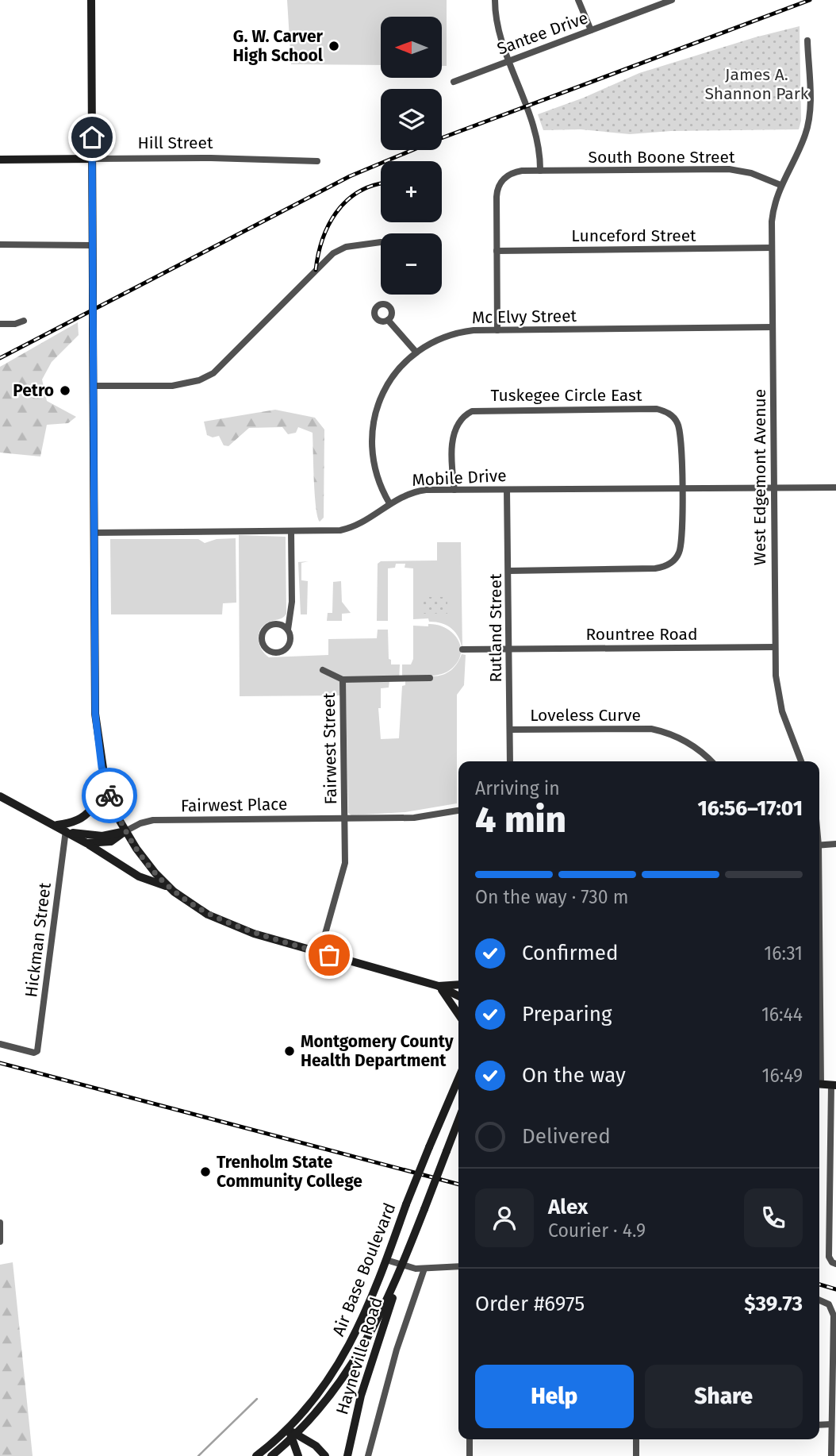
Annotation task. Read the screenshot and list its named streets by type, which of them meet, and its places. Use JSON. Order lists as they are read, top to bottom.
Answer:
{
  "streets": {
    "main road": ["Hill Street", "Air Base Boulevard", "Hayneville Road"],
    "street": [
      "Santee Drive",
      "South Boone Street",
      "Lunceford Street",
      "Mc Elvy Street",
      "Tuskegee Circle East",
      "West Edgemont Avenue",
      "Mobile Drive",
      "Rutland Street",
      "Rountree Road",
      "Loveless Curve",
      "Fairwest Street",
      "Fairwest Place",
      "Hickman Street"
    ]
  },
  "crossings": [
    ["South Boone Street", "Lunceford Street"],
    ["South Boone Street", "West Edgemont Avenue"],
    ["Lunceford Street", "West Edgemont Avenue"],
    ["Mc Elvy Street", "West Edgemont Avenue"],
    ["Mc Elvy Street", "Mobile Drive"],
    ["Tuskegee Circle East", "Mobile Drive"],
    ["West Edgemont Avenue", "Mobile Drive"],
    ["West Edgemont Avenue", "Rountree Road"],
    ["Mobile Drive", "Rutland Street"],
    ["Rutland Street", "Rountree Road"],
    ["Rutland Street", "Loveless Curve"],
    ["Fairwest Street", "Fairwest Place"],
    ["Air Base Boulevard", "Hayneville Road"]
  ],
  "parks": ["James A. Shannon Park"],
  "places": [
    "G. W. Carver High School",
    "Petro",
    "Montgomery County Health Department",
    "Trenholm State Community College"
  ],
  "north": "left",
  "page": {
    "map_buttons": ["+", "−"],
    "heading": ["4 min", "Arriving in", "16:56–17:01"],
    "panel": [
      "Alex",
      "Courier · 4.9",
      "Order #6975",
      "$39.73"
    ],
    "bar": "On the way · 730 m",
    "list": [
      ["Confirmed", "16:31"],
      ["Preparing", "16:44"],
      ["On the way", "16:49"],
      "Delivered"
    ],
    "buttons": ["Help", "Share"]
  }
}
